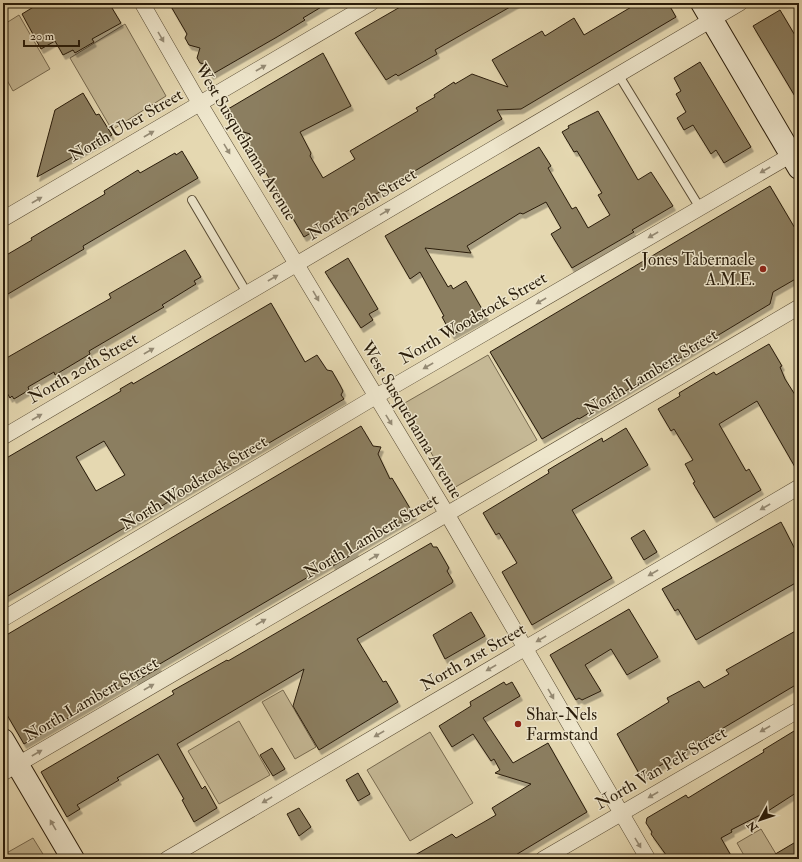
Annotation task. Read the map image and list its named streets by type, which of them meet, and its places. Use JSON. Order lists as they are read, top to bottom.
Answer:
{
  "streets": {
    "street": [
      "North Uber Street",
      "West Susquehanna Avenue",
      "North 20th Street",
      "North Woodstock Street",
      "North Lambert Street",
      "North 21st Street",
      "North Van Pelt Street"
    ]
  },
  "crossings": [
    ["North Uber Street", "West Susquehanna Avenue"],
    ["West Susquehanna Avenue", "North 20th Street"],
    ["West Susquehanna Avenue", "North Woodstock Street"],
    ["West Susquehanna Avenue", "North Lambert Street"],
    ["West Susquehanna Avenue", "North 21st Street"],
    ["West Susquehanna Avenue", "North Van Pelt Street"]
  ],
  "one_way": [
    "North Uber Street",
    "West Susquehanna Avenue",
    "North 20th Street",
    "North Woodstock Street",
    "North Lambert Street",
    "North 21st Street",
    "North Van Pelt Street"
  ],
  "places": ["Jones Tabernacle A.M.E.", "Shar-Nels Farmstand"],
  "scale_bar": "20 m",
  "north": "bottom left"
}
